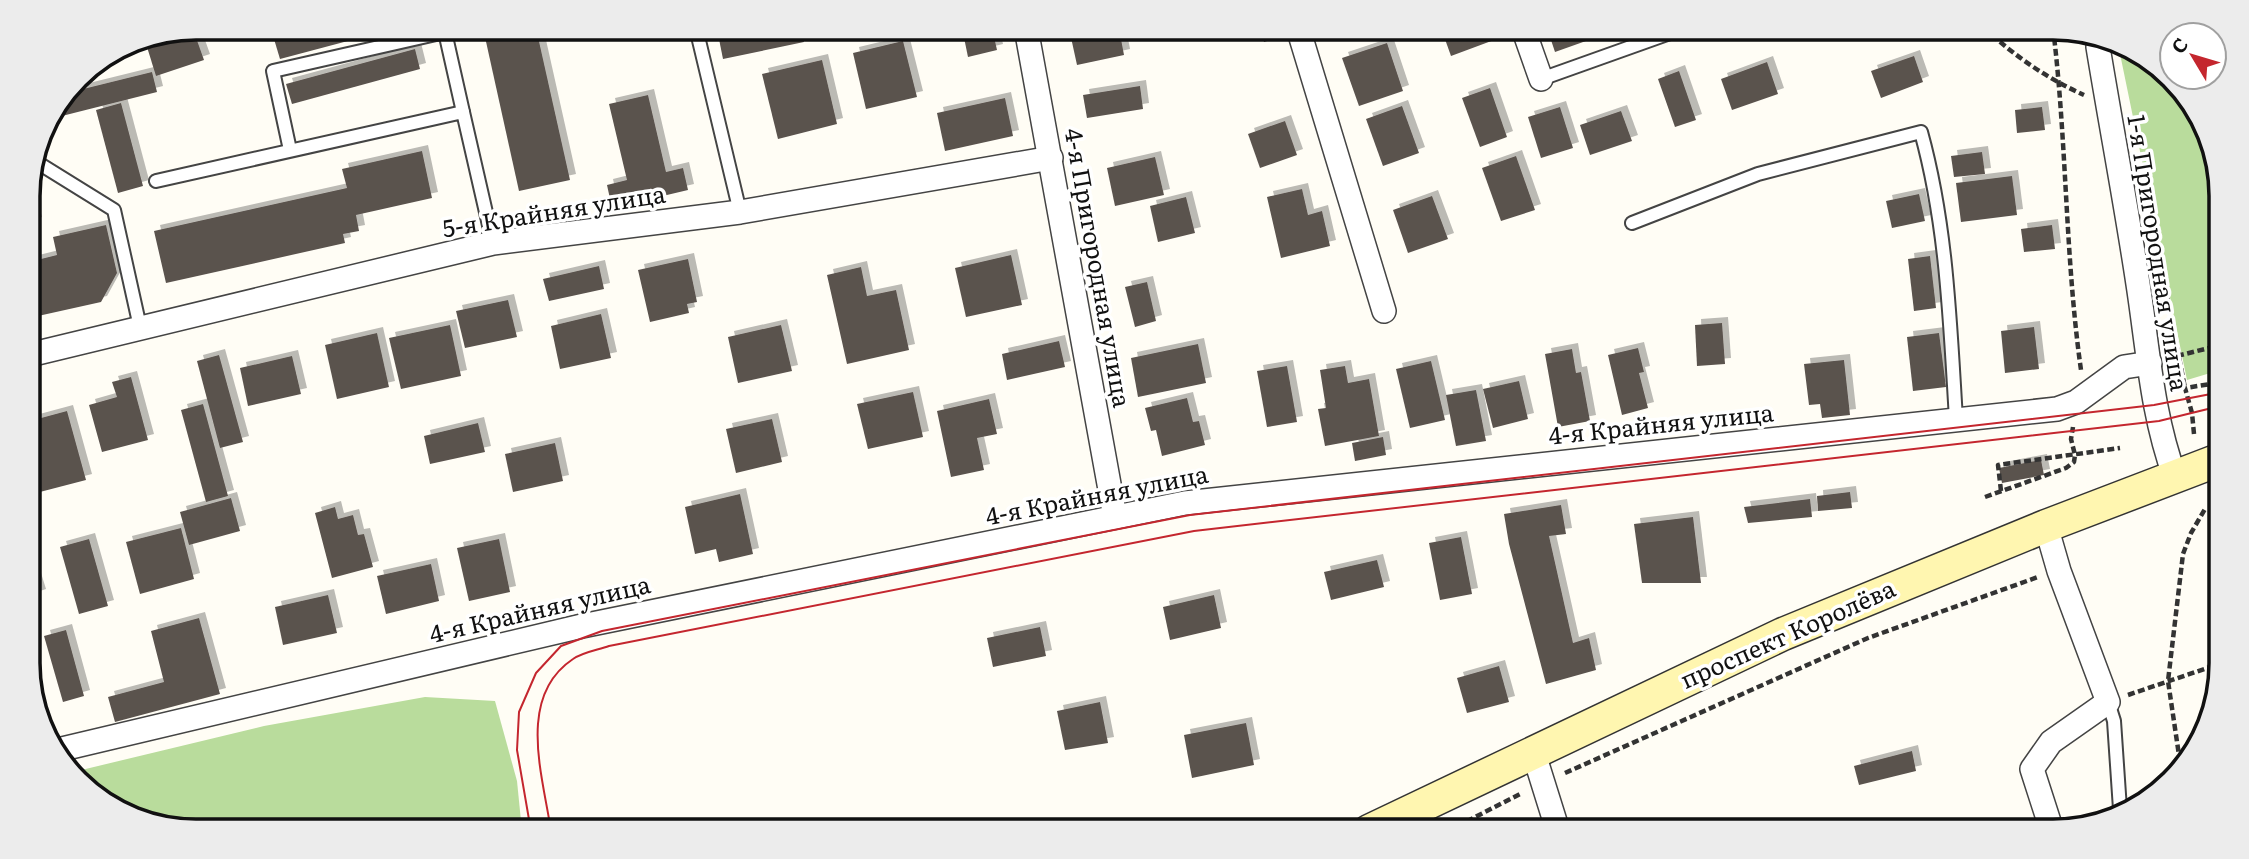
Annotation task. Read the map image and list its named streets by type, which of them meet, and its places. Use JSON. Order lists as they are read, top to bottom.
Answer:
{
  "streets": {
    "main road": ["проспект Королёва"],
    "street": [
      "5-я Крайняя улица",
      "1-я Пригородная улица",
      "4-я Пригородная улица",
      "4-я Крайняя улица"
    ]
  },
  "crossings": [
    ["5-я Крайняя улица", "4-я Пригородная улица"],
    ["1-я Пригородная улица", "4-я Крайняя улица"],
    ["1-я Пригородная улица", "проспект Королёва"],
    ["4-я Пригородная улица", "4-я Крайняя улица"]
  ],
  "north": "top left"
}
